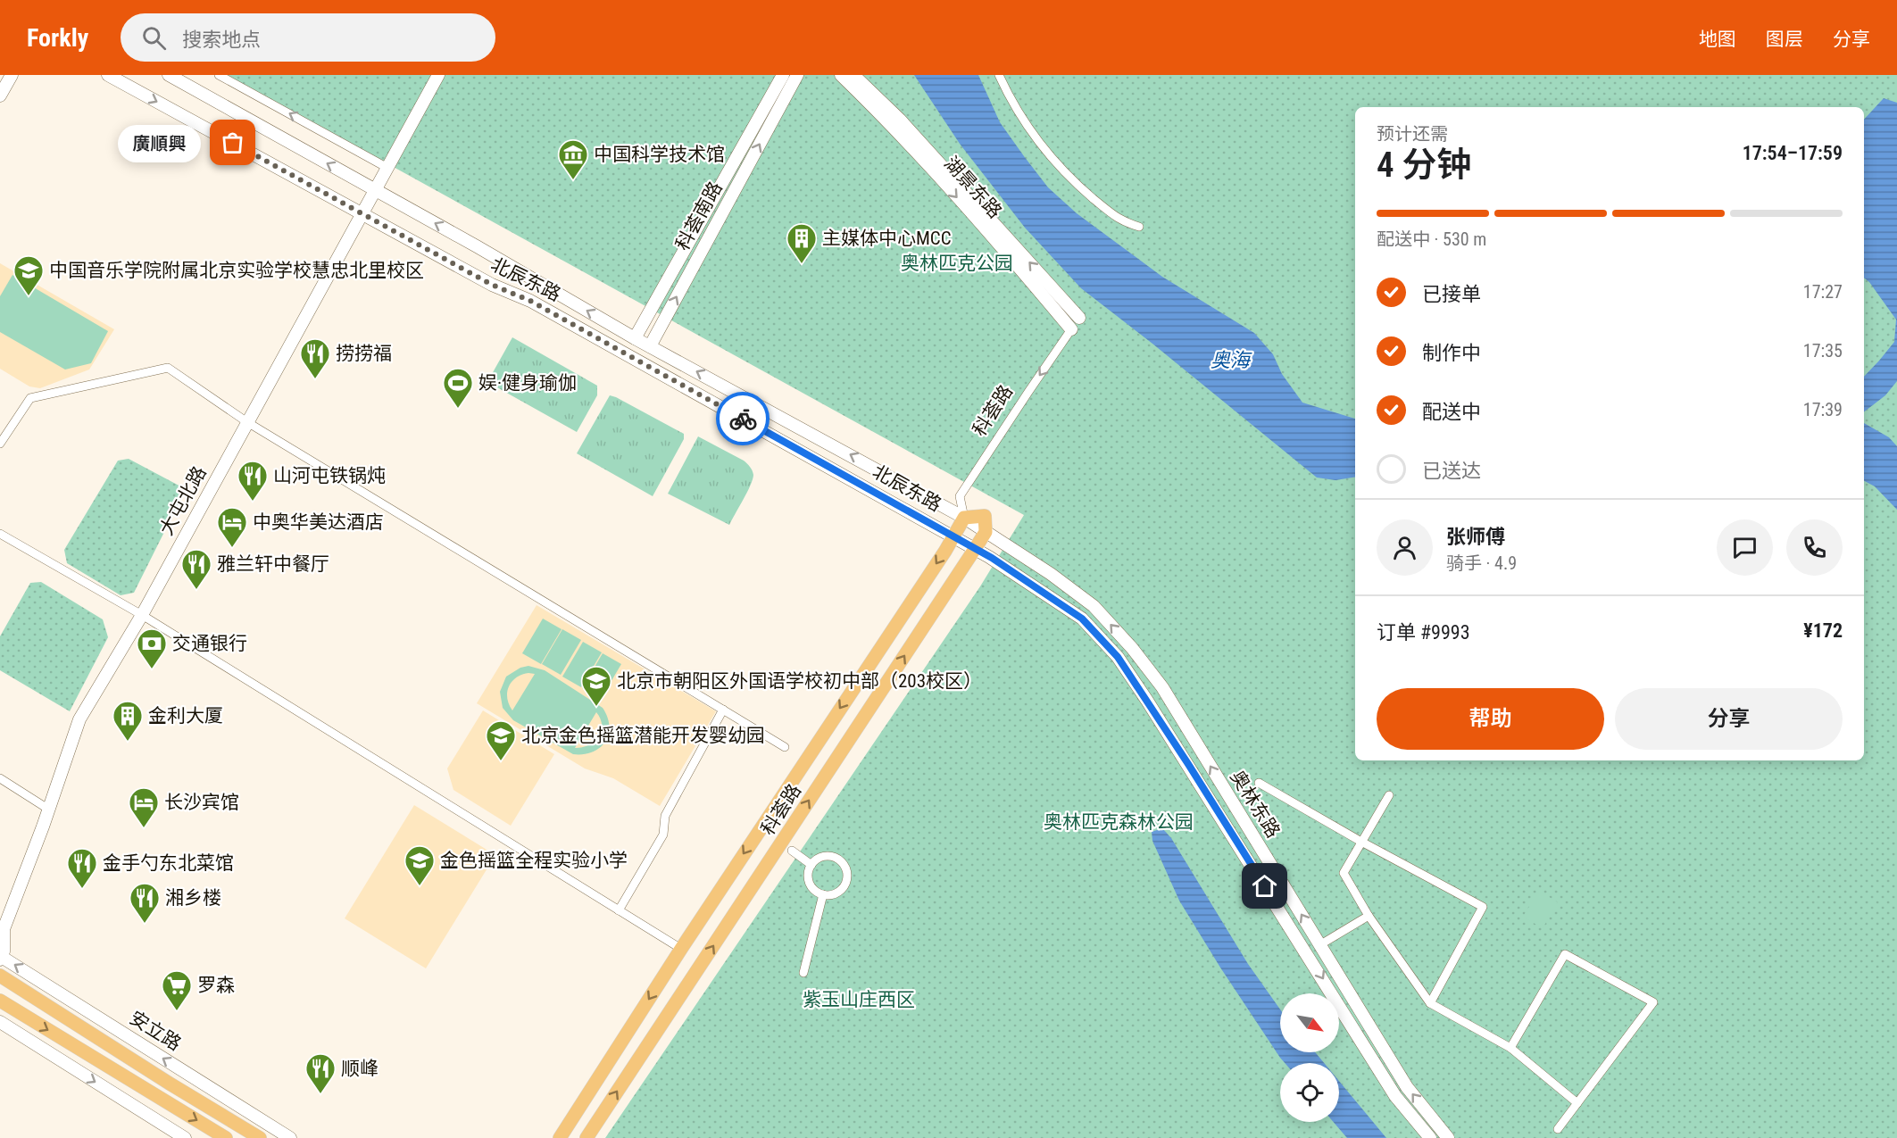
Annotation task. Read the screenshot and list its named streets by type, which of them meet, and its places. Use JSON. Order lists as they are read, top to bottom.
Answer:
{
  "streets": {
    "main road": [
      "湖景东路",
      "科荟南路",
      "北辰东路",
      "科荟路",
      "大屯北路",
      "奥林东路",
      "安立路"
    ]
  },
  "crossings": [
    ["湖景东路", "科荟路"],
    ["科荟南路", "北辰东路"],
    ["北辰东路", "科荟路"],
    ["北辰东路", "大屯北路"],
    ["北辰东路", "奥林东路"],
    ["科荟路", "奥林东路"],
    ["大屯北路", "安立路"]
  ],
  "water": ["奥海"],
  "parks": ["奥林匹克公园", "奥林匹克森林公园", "紫玉山庄西区"],
  "places": {
    "other": ["廣順興"],
    "museum": ["中国科学技术馆"],
    "building": ["主媒体中心MCC", "金利大厦"],
    "school or university": [
      "中国音乐学院附属北京实验学校慧忠北里校区",
      "北京市朝阳区外国语学校初中部（203校区）",
      "北京金色摇篮潜能开发婴幼园",
      "金色摇篮全程实验小学"
    ],
    "restaurant": [
      "捞捞福",
      "山河屯铁锅炖",
      "雅兰轩中餐厅",
      "金手勺东北菜馆",
      "湘乡楼",
      "顺峰"
    ],
    "sports": ["娱·健身瑜伽"],
    "hotel": ["中奥华美达酒店", "长沙宾馆"],
    "bank": ["交通银行"],
    "supermarket": ["罗森"]
  },
  "north": "bottom right",
  "page": {
    "header": "Forkly",
    "search": "搜索地点",
    "nav": ["地图", "图层", "分享"],
    "heading": ["4 分钟", "预计还需", "17:54–17:59"],
    "panel": [
      "张师傅",
      "骑手 · 4.9",
      "订单 #9993",
      "¥172"
    ],
    "bubble": "廣順興",
    "bar": "配送中 · 530 m",
    "list": [
      ["已接单", "17:27"],
      ["制作中", "17:35"],
      ["配送中", "17:39"],
      "已送达"
    ],
    "buttons": ["帮助", "分享"]
  }
}
